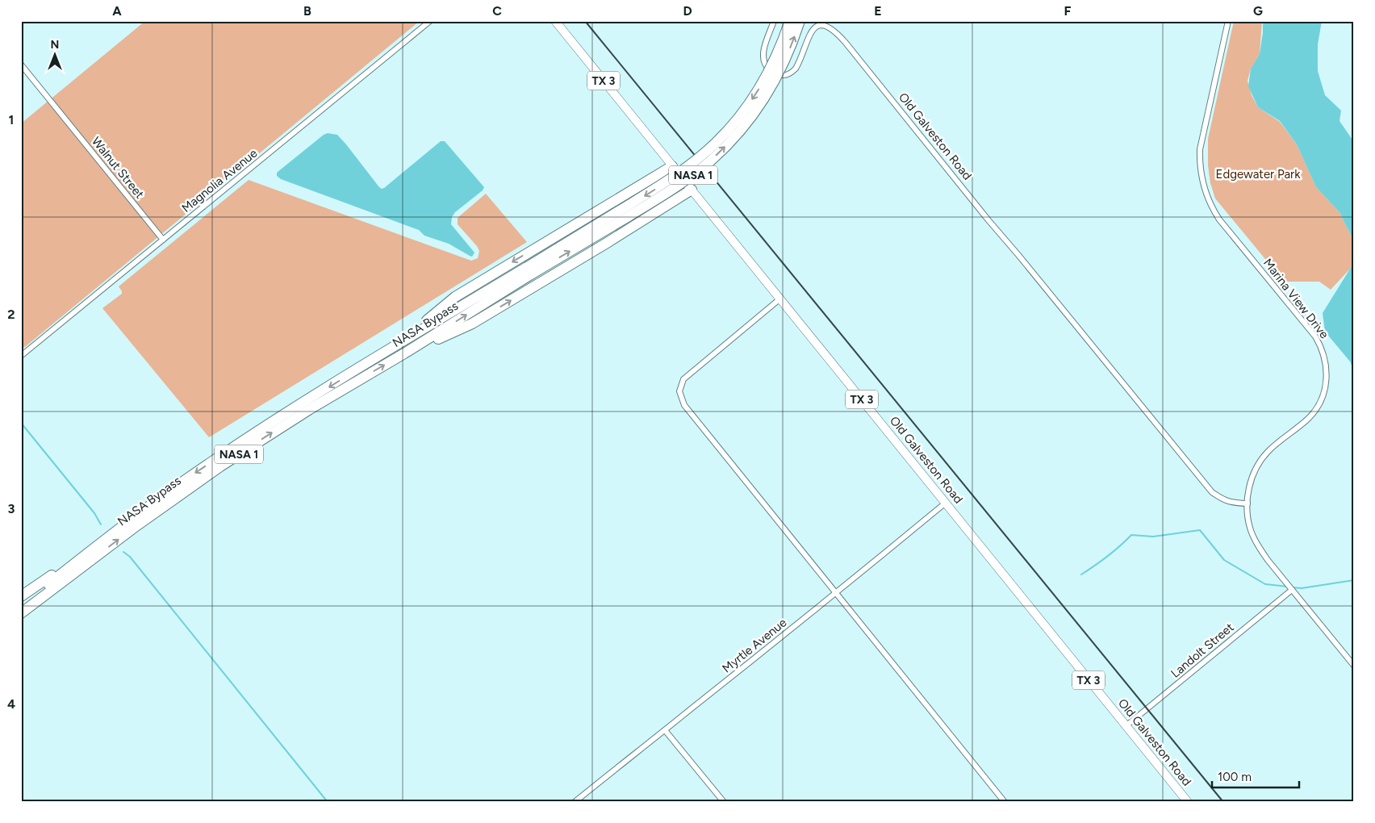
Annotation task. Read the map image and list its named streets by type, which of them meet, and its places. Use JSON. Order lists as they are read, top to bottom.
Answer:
{
  "streets": {
    "highway": ["NASA 1", "NASA Bypass"],
    "main road": ["TX 3", "Old Galveston Road"],
    "street": [
      "Walnut Street",
      "Magnolia Avenue",
      "Marina View Drive",
      "Myrtle Avenue",
      "Landolt Street"
    ]
  },
  "crossings": [
    ["Old Galveston Road", "Marina View Drive"],
    ["Old Galveston Road", "Myrtle Avenue"],
    ["Old Galveston Road", "Landolt Street"],
    ["Walnut Street", "Magnolia Avenue"],
    ["Marina View Drive", "Landolt Street"]
  ],
  "parks": ["Edgewater Park"],
  "scale_bar": "100 m",
  "north": "top",
  "grid": {
    "columns": [
      "A",
      "B",
      "C",
      "D",
      "E",
      "F",
      "G"
    ],
    "rows": [
      "1",
      "2",
      "3",
      "4"
    ]
  }
}
